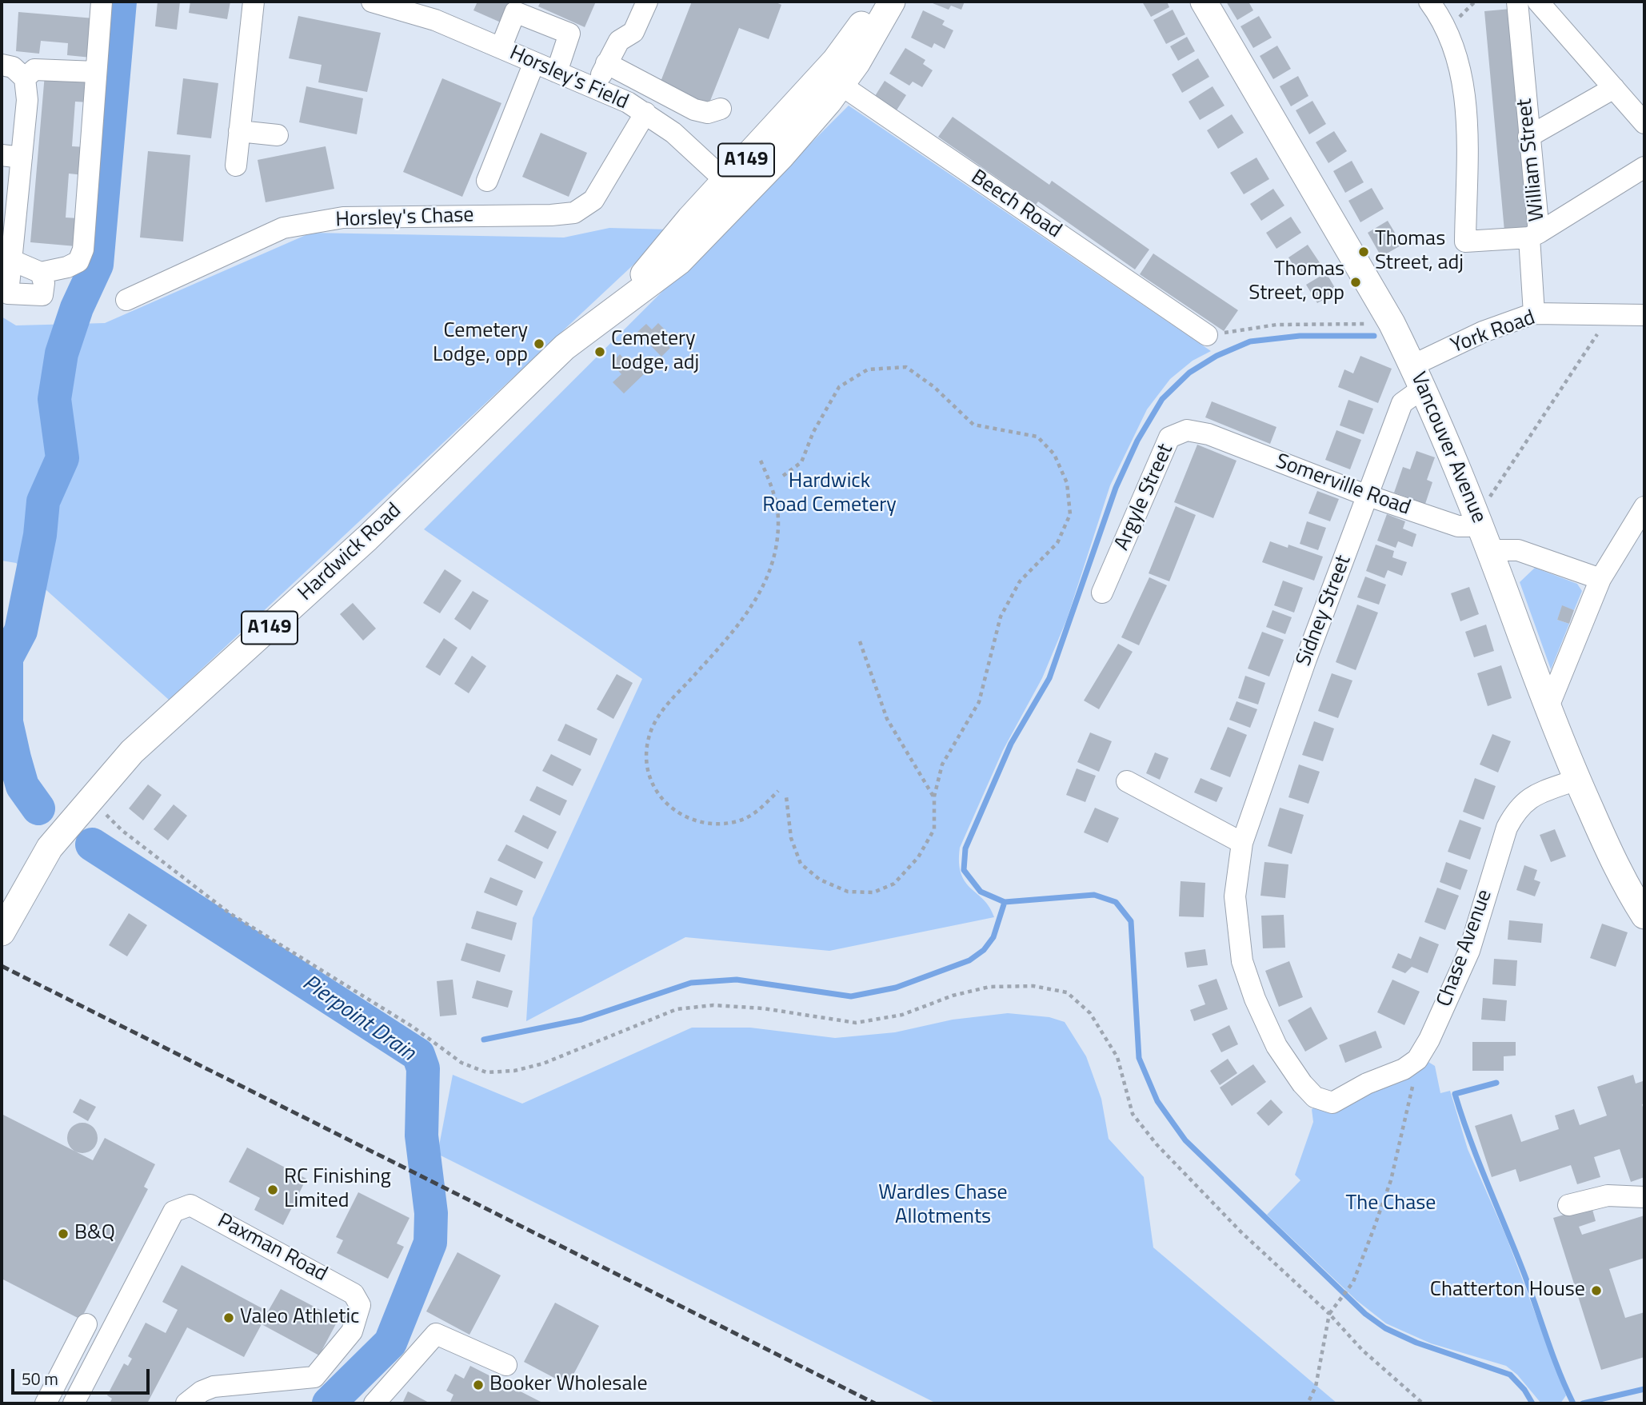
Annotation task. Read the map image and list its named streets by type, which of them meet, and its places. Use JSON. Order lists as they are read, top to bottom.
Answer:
{
  "streets": {
    "main road": ["A149", "Vancouver Avenue", "Hardwick Road"],
    "street": [
      "Horsley's Field",
      "William Street",
      "Beech Road",
      "Horsley's Chase",
      "York Road",
      "Somerville Road",
      "Argyle Street",
      "Sidney Street",
      "Chase Avenue",
      "Paxman Road"
    ]
  },
  "crossings": [
    ["Horsley's Field", "Horsley's Chase"],
    ["Horsley's Field", "Hardwick Road"],
    ["William Street", "York Road"],
    ["Beech Road", "Hardwick Road"],
    ["York Road", "Vancouver Avenue"],
    ["York Road", "Sidney Street"],
    ["Vancouver Avenue", "Somerville Road"],
    ["Vancouver Avenue", "Sidney Street"],
    ["Vancouver Avenue", "Chase Avenue"],
    ["Somerville Road", "Argyle Street"],
    ["Somerville Road", "Sidney Street"],
    ["Sidney Street", "Chase Avenue"]
  ],
  "water": ["Pierpoint Drain"],
  "parks": ["Hardwick Road Cemetery", "Wardles Chase Allotments", "The Chase"],
  "places": [
    "Thomas Street, adj",
    "Thomas Street, opp",
    "Cemetery Lodge, opp",
    "Cemetery Lodge, adj",
    "RC Finishing Limited",
    "B&Q",
    "Chatterton House",
    "Valeo Athletic",
    "Booker Wholesale"
  ],
  "scale_bar": "50 m"
}
